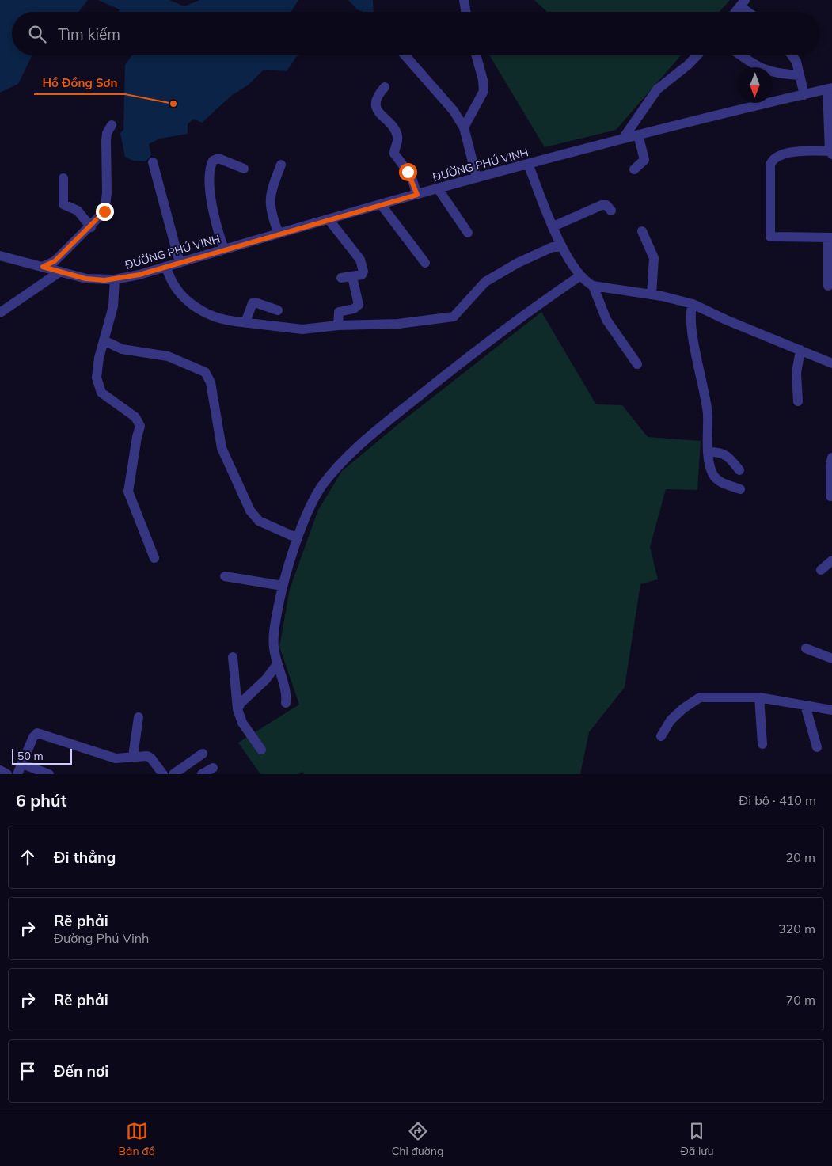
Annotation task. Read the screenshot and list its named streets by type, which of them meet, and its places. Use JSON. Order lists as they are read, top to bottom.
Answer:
{
  "streets": {
    "street": ["ĐƯỜNG PHÚ VINH"]
  },
  "places": ["Hồ Đồng Sơn"],
  "scale_bar": "50 m",
  "north": "bottom",
  "page": {
    "search": "Tìm kiếm",
    "scale": "50 m",
    "heading": ["6 phút", "Đi bộ · 410 m"],
    "list": [
      ["Đi thẳng", "20 m"],
      ["Rẽ phải", "Đường Phú Vinh", "320 m"],
      ["Rẽ phải", "70 m"],
      "Đến nơi"
    ],
    "nav": ["Bản đồ", "Chỉ đường", "Đã lưu"]
  }
}
